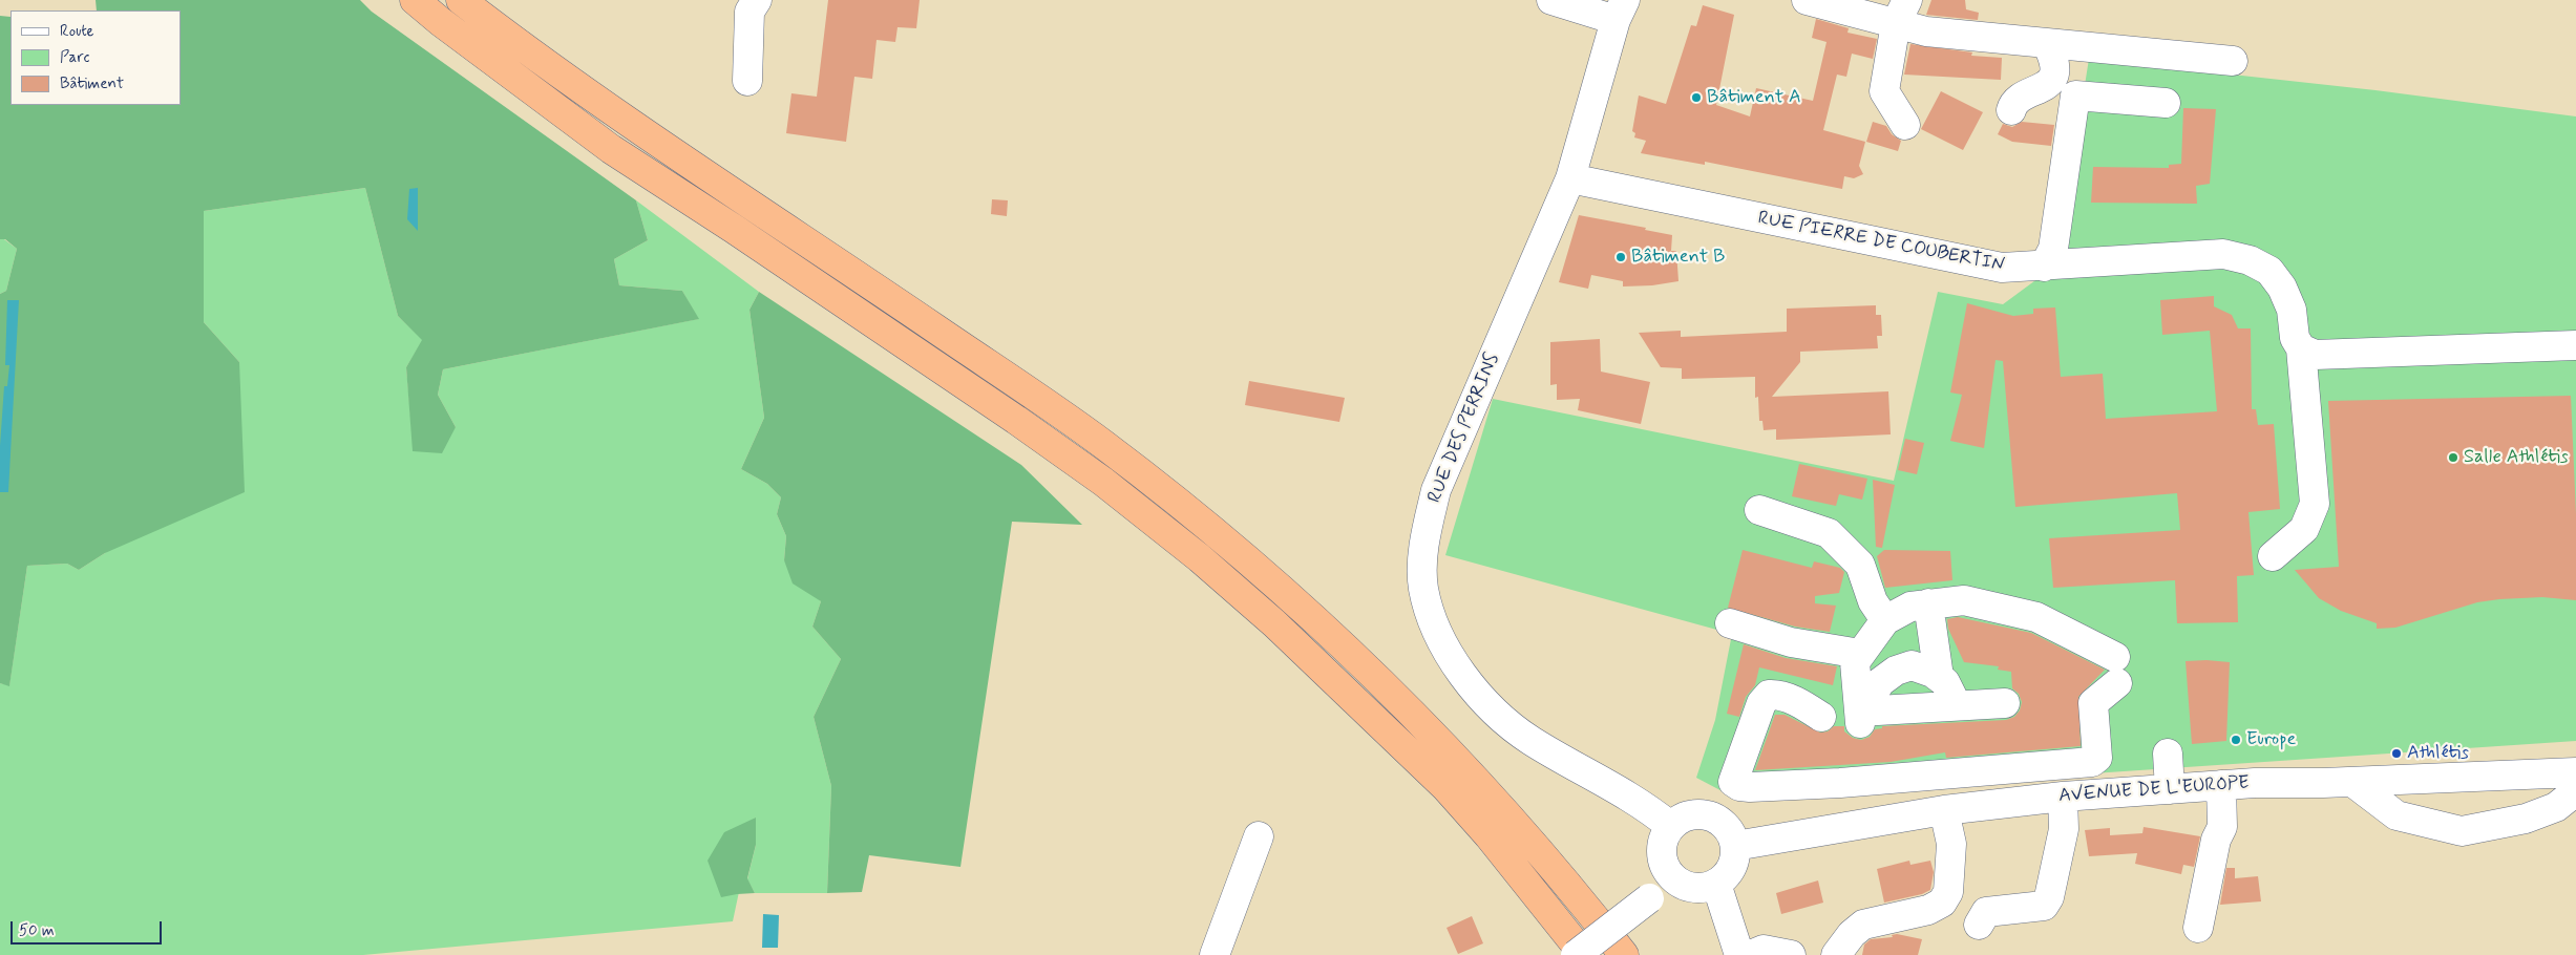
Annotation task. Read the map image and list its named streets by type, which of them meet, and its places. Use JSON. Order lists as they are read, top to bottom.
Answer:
{
  "streets": {
    "street": ["RUE PIERRE DE COUBERTIN", "RUE DES PERRINS", "AVENUE DE L'EUROPE"]
  },
  "crossings": [
    ["RUE PIERRE DE COUBERTIN", "RUE DES PERRINS"],
    ["RUE DES PERRINS", "AVENUE DE L'EUROPE"]
  ],
  "places": [
    "Bâtiment A",
    "Bâtiment B",
    "Salle Athlétis",
    "Europe",
    "Athlétis"
  ],
  "legend": ["Route", "Parc", "Bâtiment"],
  "scale_bar": "50 m"
}
